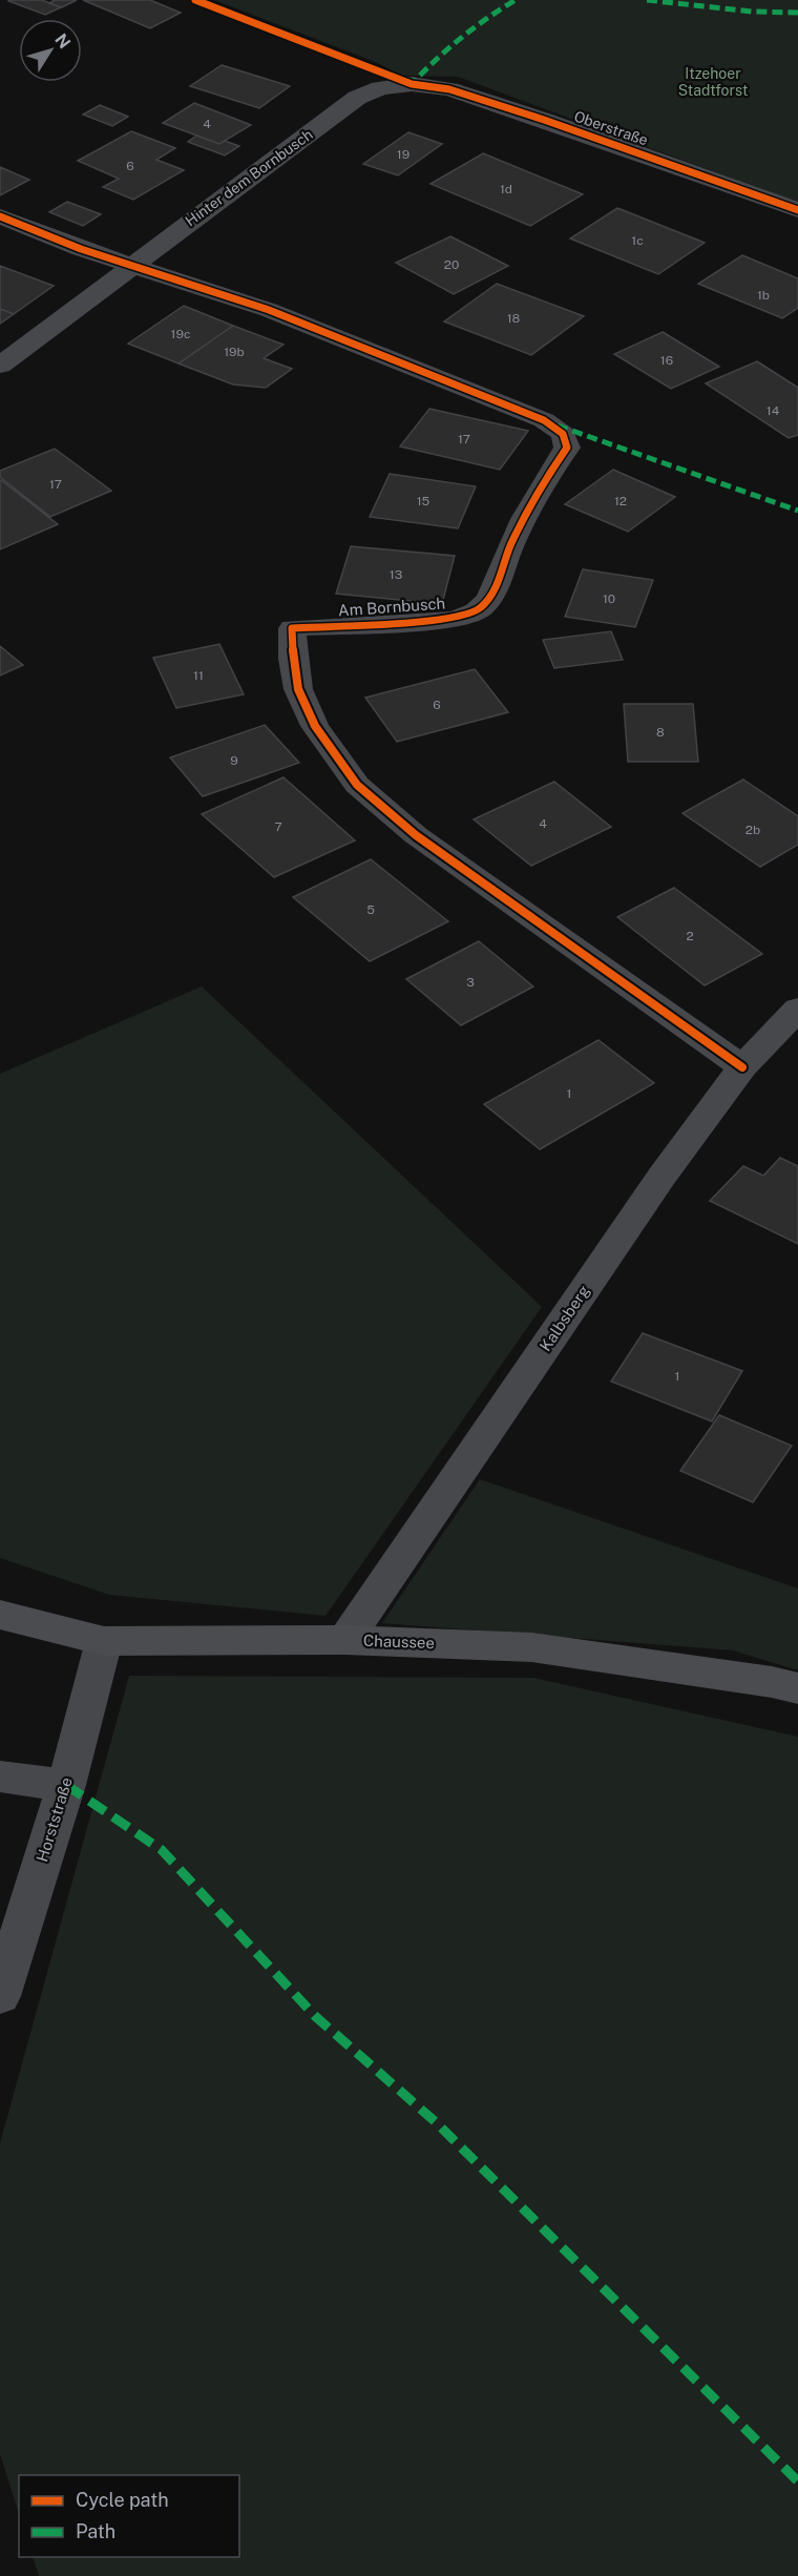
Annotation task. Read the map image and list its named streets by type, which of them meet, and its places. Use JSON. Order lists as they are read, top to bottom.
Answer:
{
  "streets": {
    "street": [
      "Oberstraße",
      "Hinter dem Bornbusch",
      "Am Bornbusch",
      "Kalbsberg",
      "Chaussee",
      "Horststraße"
    ]
  },
  "crossings": [
    ["Oberstraße", "Hinter dem Bornbusch"],
    ["Hinter dem Bornbusch", "Am Bornbusch"],
    ["Am Bornbusch", "Kalbsberg"],
    ["Kalbsberg", "Chaussee"],
    ["Chaussee", "Horststraße"]
  ],
  "parks": ["Itzehoer Stadtforst"],
  "house_numbers": [
    "4",
    "19",
    "6",
    "1d",
    "1c",
    "20",
    "1b",
    "18",
    "19c",
    "19b",
    "16",
    "14",
    "17",
    "17",
    "15",
    "12",
    "13",
    "10",
    "11",
    "6",
    "8",
    "9",
    "4",
    "7",
    "2b",
    "5",
    "2",
    "3",
    "1",
    "1"
  ],
  "legend": ["Cycle path", "Path"],
  "north": "top right"
}
